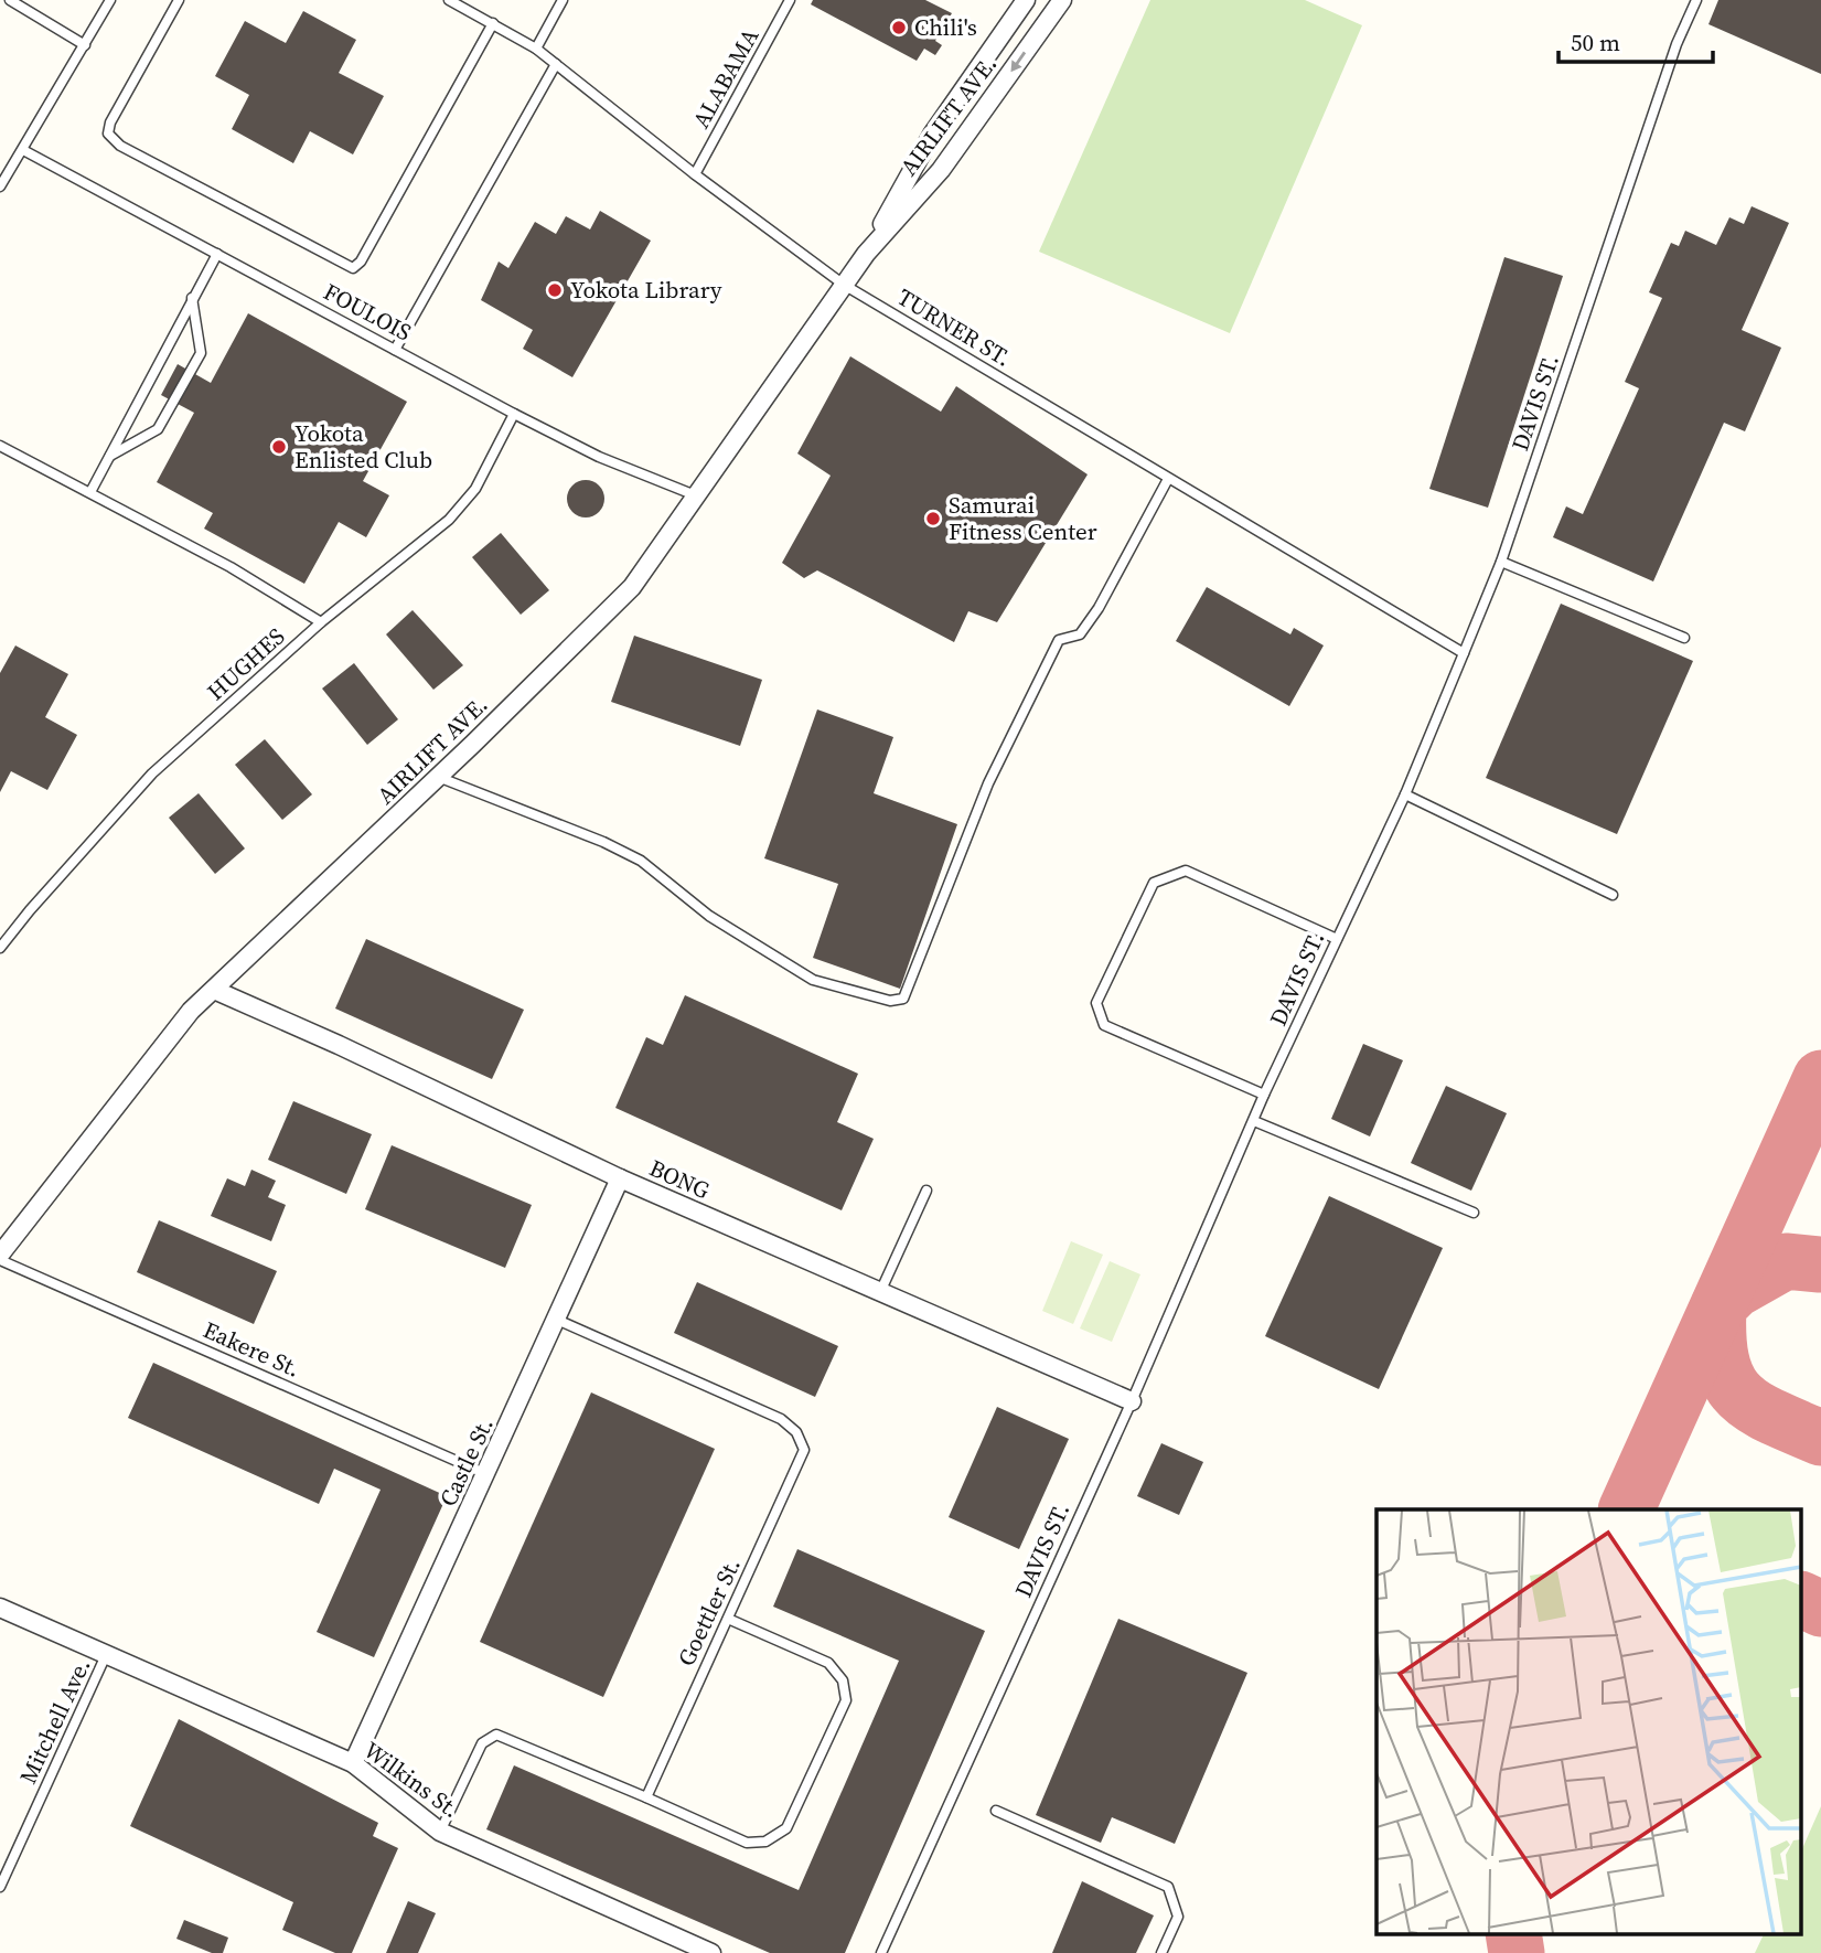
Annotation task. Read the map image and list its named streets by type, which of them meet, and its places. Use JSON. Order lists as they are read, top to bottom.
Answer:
{
  "streets": {
    "street": [
      "AIRLIFT AVE.",
      "BONG",
      "Castle St.",
      "Wilkins St."
    ],
    "lane": [
      "ALABAMA",
      "FOULOIS",
      "TURNER ST.",
      "DAVIS ST.",
      "HUGHES",
      "Eakere St.",
      "Goettler St.",
      "Mitchell Ave."
    ]
  },
  "crossings": [
    ["ALABAMA", "TURNER ST."],
    ["AIRLIFT AVE.", "FOULOIS"],
    ["AIRLIFT AVE.", "TURNER ST."],
    ["AIRLIFT AVE.", "BONG"],
    ["AIRLIFT AVE.", "Eakere St."],
    ["FOULOIS", "HUGHES"],
    ["TURNER ST.", "DAVIS ST."],
    ["DAVIS ST.", "BONG"],
    ["BONG", "Castle St."],
    ["Eakere St.", "Castle St."],
    ["Castle St.", "Goettler St."],
    ["Castle St.", "Wilkins St."],
    ["Mitchell Ave.", "Wilkins St."]
  ],
  "places": [
    "Chili's",
    "Yokota Library",
    "Yokota Enlisted Club",
    "Samurai Fitness Center"
  ],
  "scale_bar": "50 m"
}
